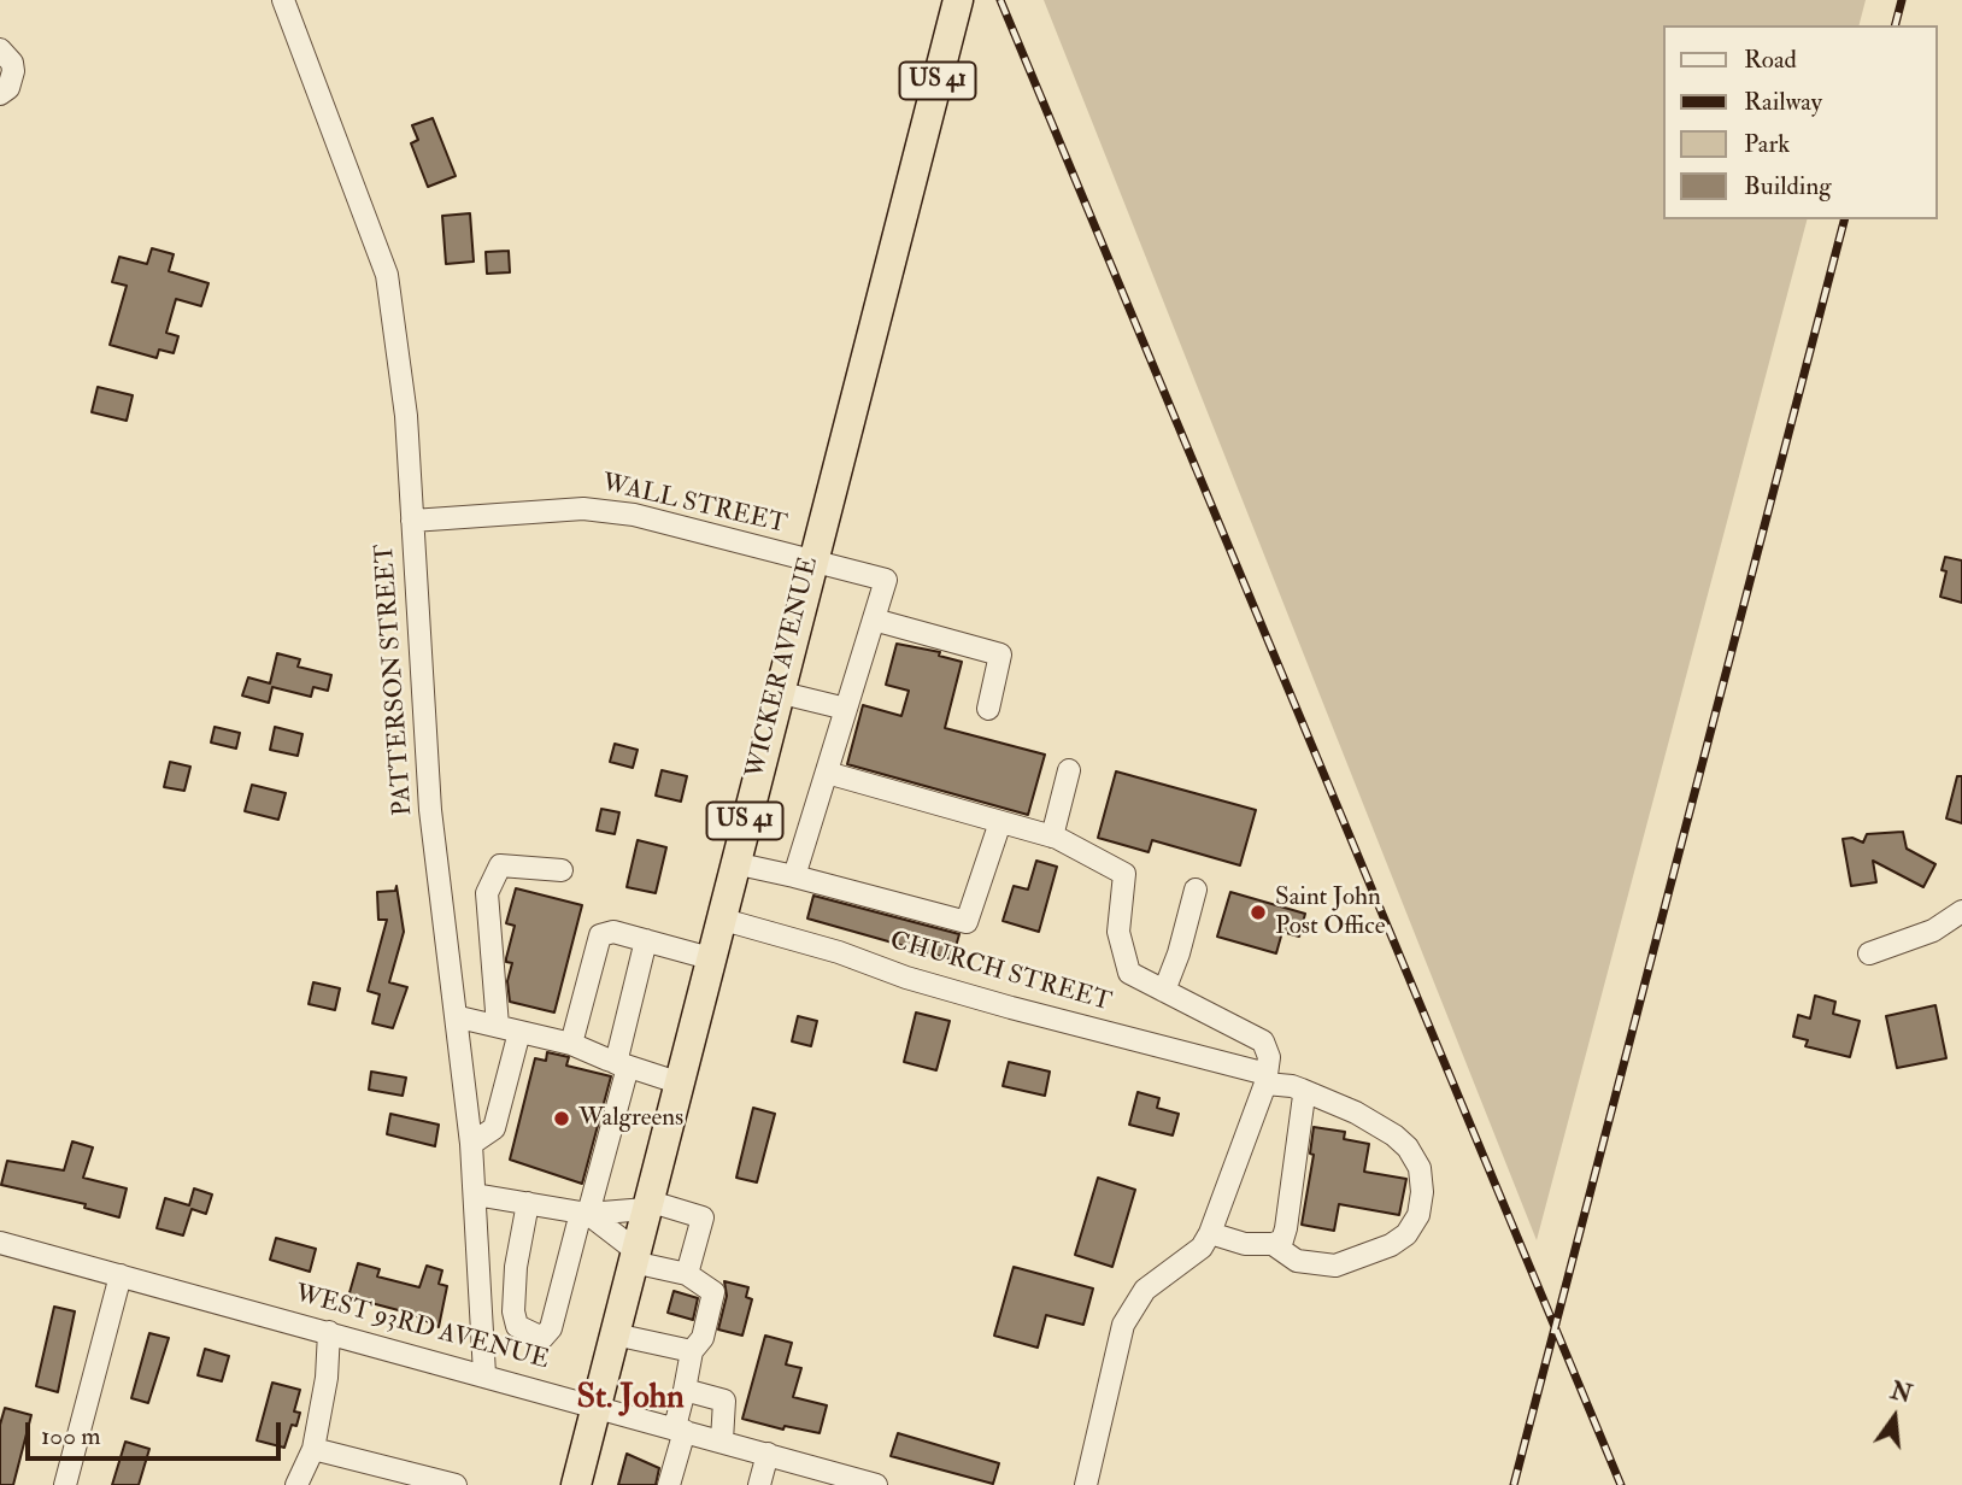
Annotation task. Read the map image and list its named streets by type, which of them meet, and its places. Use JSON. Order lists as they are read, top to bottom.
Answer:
{
  "streets": {
    "highway": ["US 41", "WICKER AVENUE"],
    "street": [
      "WALL STREET",
      "PATTERSON STREET",
      "CHURCH STREET",
      "WEST 93RD AVENUE"
    ]
  },
  "crossings": [
    ["WALL STREET", "WICKER AVENUE"],
    ["WALL STREET", "PATTERSON STREET"],
    ["WICKER AVENUE", "CHURCH STREET"],
    ["WICKER AVENUE", "WEST 93RD AVENUE"],
    ["PATTERSON STREET", "WEST 93RD AVENUE"]
  ],
  "districts": ["St. John"],
  "places": ["Saint John Post Office", "Walgreens"],
  "legend": [
    "Road",
    "Railway",
    "Park",
    "Building"
  ],
  "scale_bar": "100 m",
  "north": "top"
}
